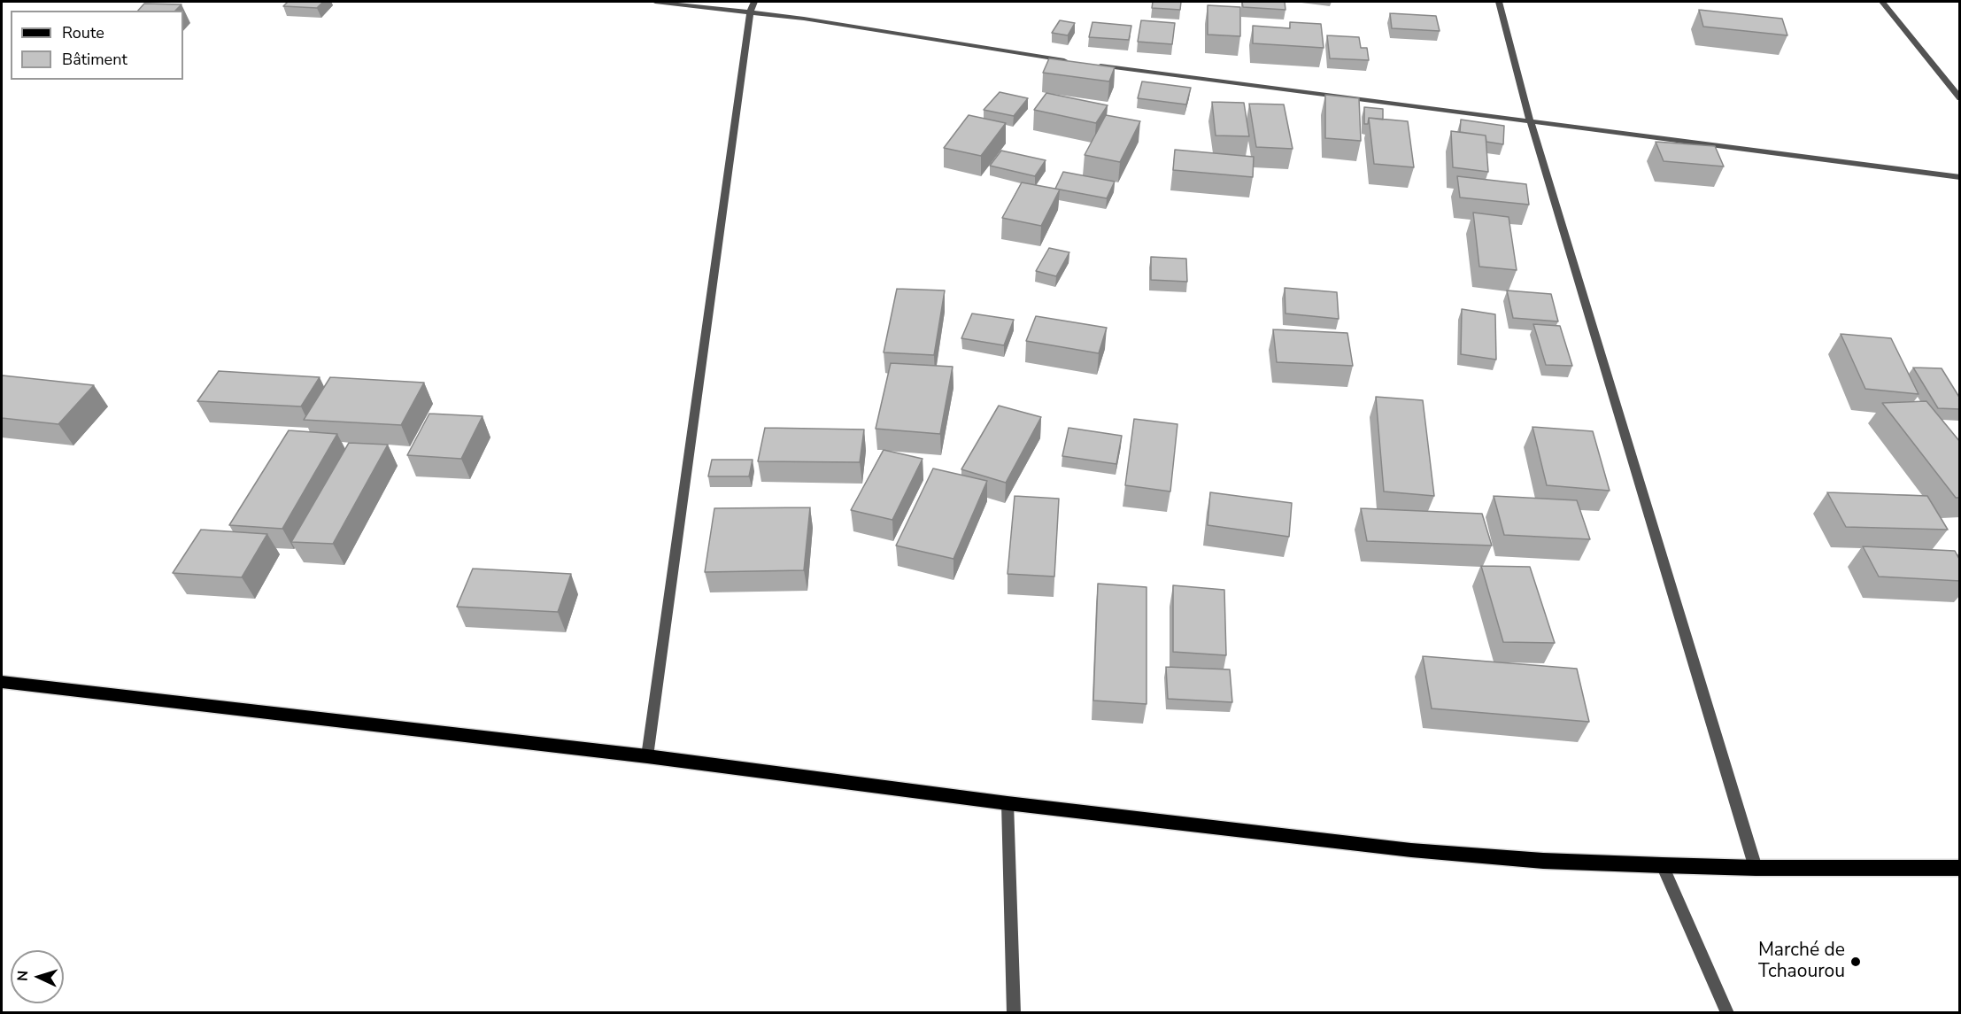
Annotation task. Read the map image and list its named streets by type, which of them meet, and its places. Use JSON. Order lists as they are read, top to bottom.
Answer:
{
  "places": ["Marché de Tchaourou"],
  "legend": ["Route", "Bâtiment"],
  "north": "left"
}
